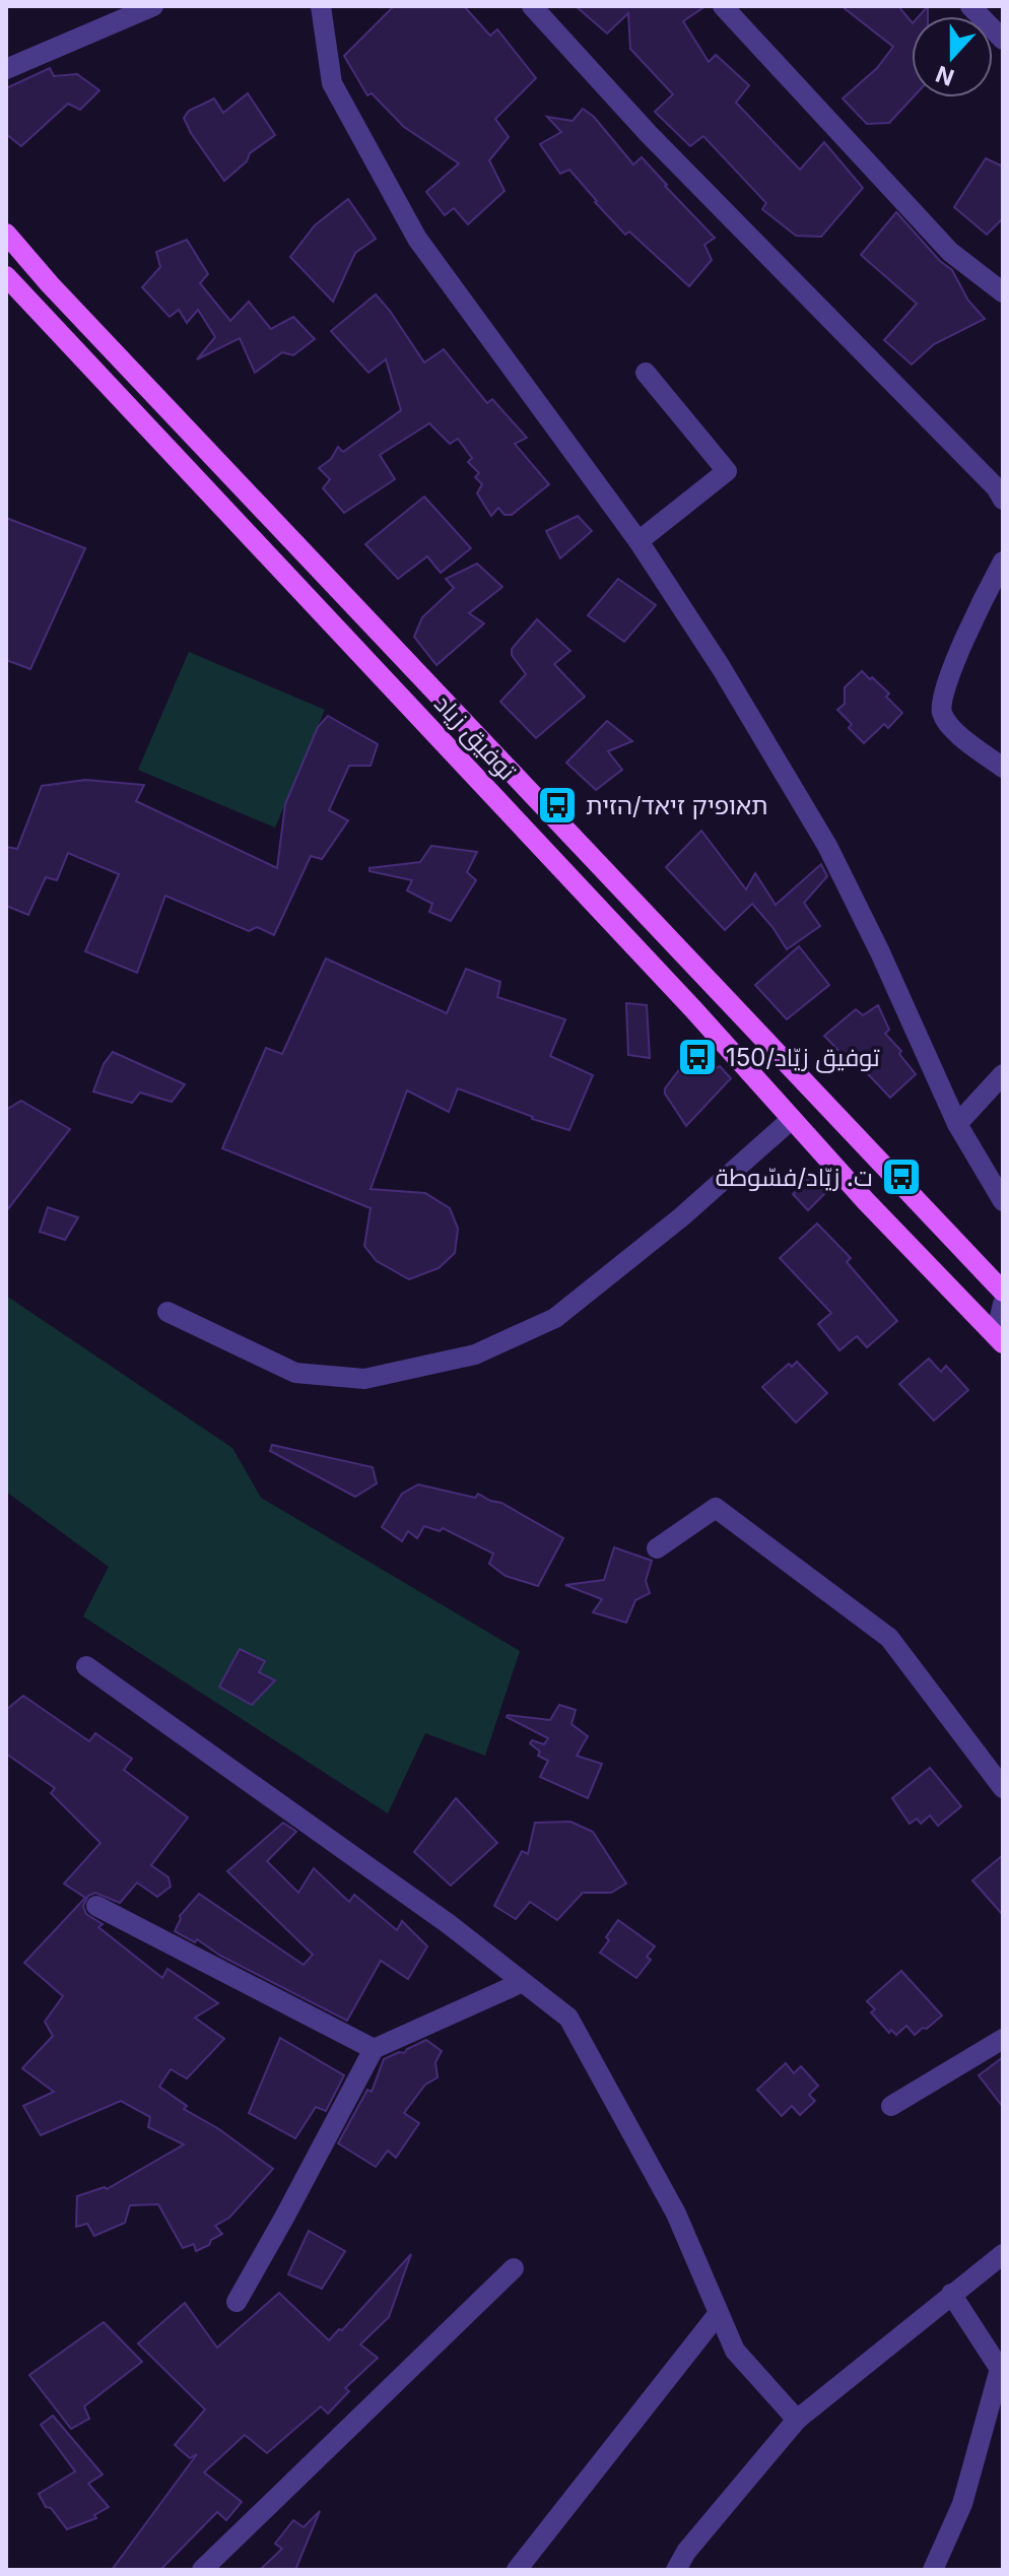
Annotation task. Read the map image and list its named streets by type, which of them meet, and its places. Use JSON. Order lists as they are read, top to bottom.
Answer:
{
  "streets": {
    "main road": ["توفيق زياد"]
  },
  "places": {
    "bus stop": ["תאופיק זיאד/הזית", "توفيق زيّاد/150", "ت. زيّاد/فسّوطة"]
  },
  "north": "bottom"
}
